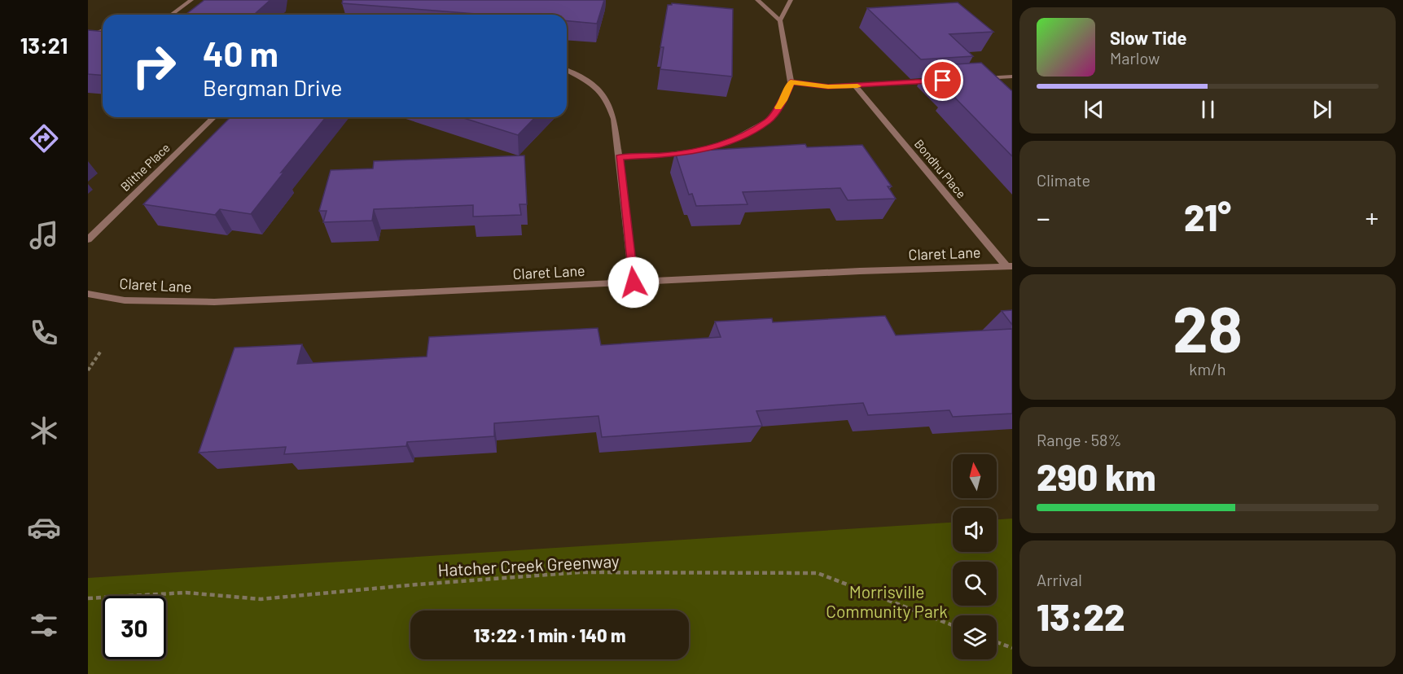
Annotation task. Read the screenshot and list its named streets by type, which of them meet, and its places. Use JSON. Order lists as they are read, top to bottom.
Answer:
{
  "streets": {
    "street": ["Blithe Place", "Bondhu Place", "Claret Lane"],
    "path": ["Hatcher Creek Greenway"]
  },
  "crossings": [
    ["Bondhu Place", "Claret Lane"]
  ],
  "parks": ["Morrisville Community Park"],
  "north": "top",
  "page": {
    "tabs": "13:21",
    "turn": ["40 m", "Bergman Drive"],
    "song": ["Slow Tide", "Marlow"],
    "tile": [
      "Climate",
      ["28", "km/h"],
      ["Range · 58%", "290 km"],
      ["Arrival", "13:22"]
    ],
    "heat": ["−", "21°", "+"],
    "limit": "30",
    "trip": "13:22 · 1 min · 140 m"
  }
}
